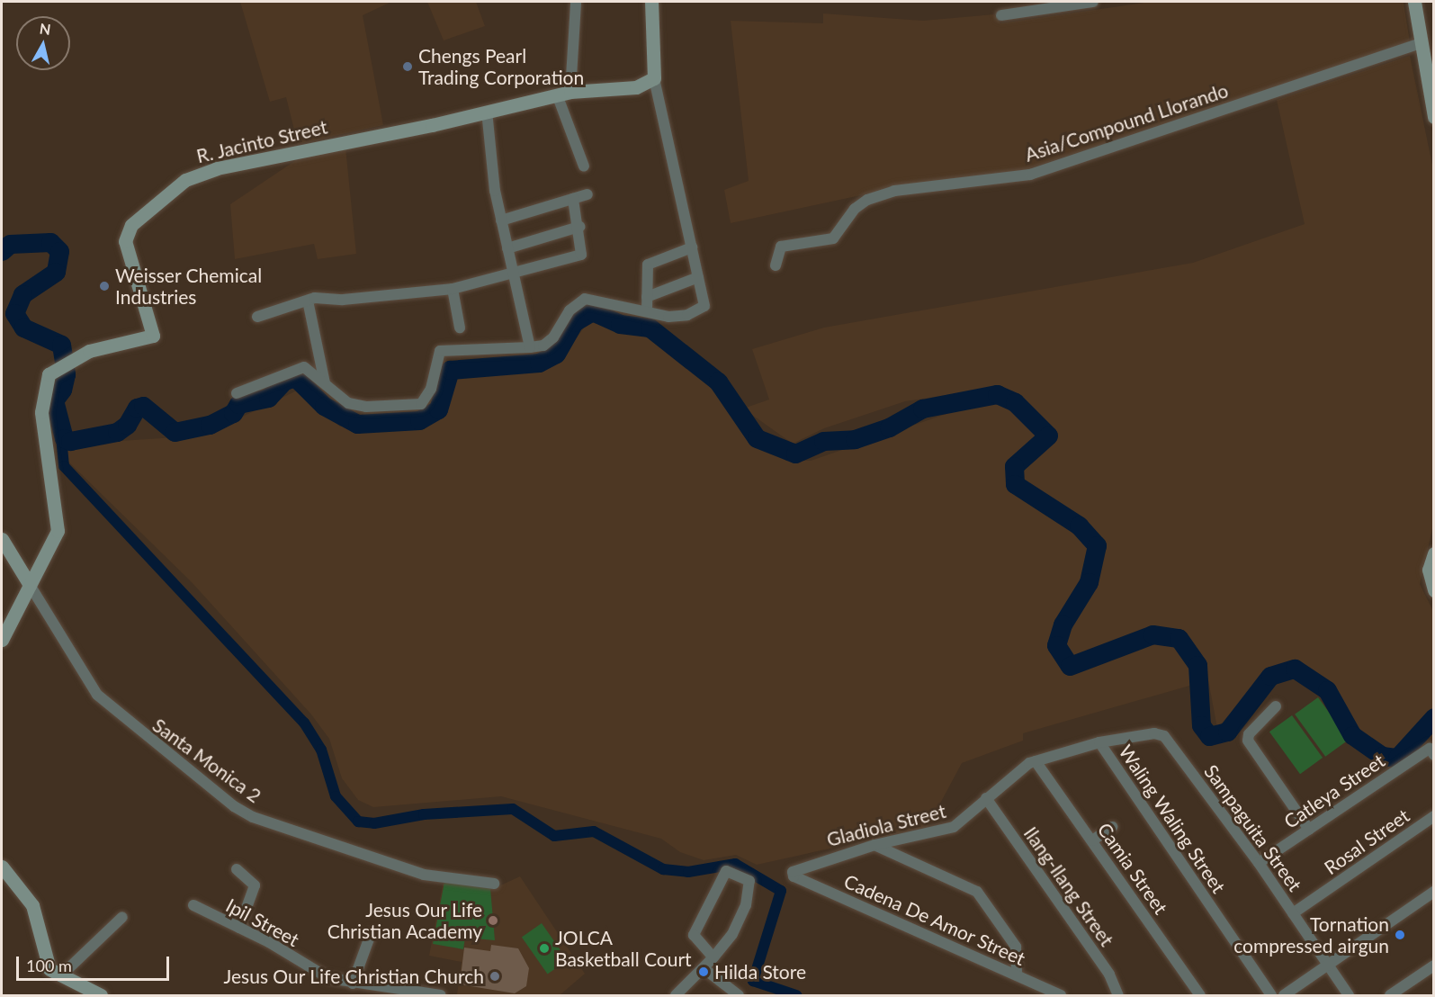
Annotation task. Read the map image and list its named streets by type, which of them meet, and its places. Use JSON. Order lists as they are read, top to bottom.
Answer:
{
  "streets": {
    "street": [
      "Asia/Compound Llorando",
      "R. Jacinto Street",
      "Santa Monica 2",
      "Catleya Street",
      "Waling Waling Street",
      "Gladiola Street",
      "Sampaguita Street",
      "Rosal Street",
      "Camia Street",
      "Ilang-Ilang Street",
      "Cadena De Amor Street",
      "Ipil Street"
    ]
  },
  "crossings": [
    ["R. Jacinto Street", "Santa Monica 2"],
    ["Catleya Street", "Sampaguita Street"],
    ["Waling Waling Street", "Gladiola Street"],
    ["Gladiola Street", "Sampaguita Street"],
    ["Gladiola Street", "Camia Street"],
    ["Gladiola Street", "Ilang-Ilang Street"],
    ["Gladiola Street", "Cadena De Amor Street"],
    ["Sampaguita Street", "Rosal Street"]
  ],
  "places": [
    "Chengs Pearl Trading Corporation",
    "Weisser Chemical Industries",
    "Jesus Our Life Christian Academy",
    "Tornation compressed airgun",
    "JOLCA Basketball Court",
    "Hilda Store",
    "Jesus Our Life Christian Church"
  ],
  "scale_bar": "100 m",
  "north": "top"
}
